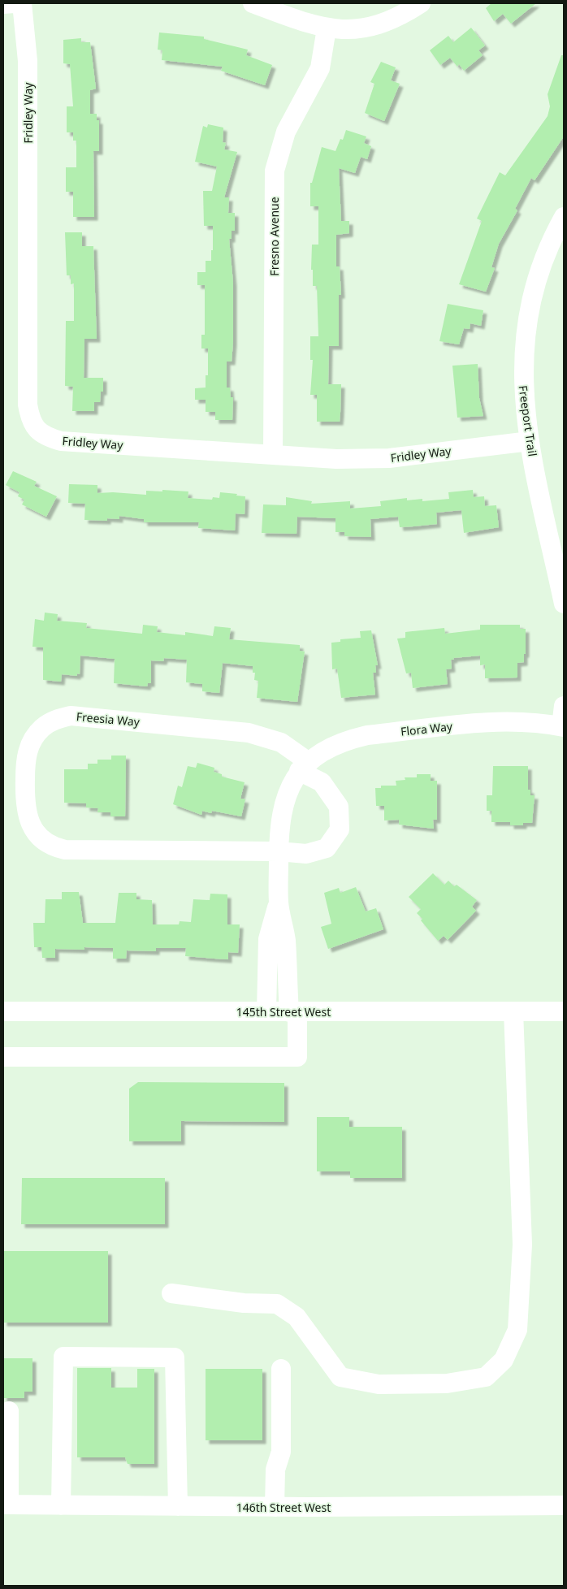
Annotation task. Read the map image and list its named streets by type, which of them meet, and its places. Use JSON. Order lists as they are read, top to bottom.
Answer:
{
  "streets": {
    "street": [
      "Fridley Way",
      "Fresno Avenue",
      "Freeport Trail",
      "Freesia Way",
      "Flora Way",
      "145th Street West",
      "146th Street West"
    ]
  },
  "crossings": [
    ["Fridley Way", "Fresno Avenue"],
    ["Fridley Way", "Freeport Trail"],
    ["Freesia Way", "Flora Way"],
    ["Flora Way", "145th Street West"]
  ]
}
